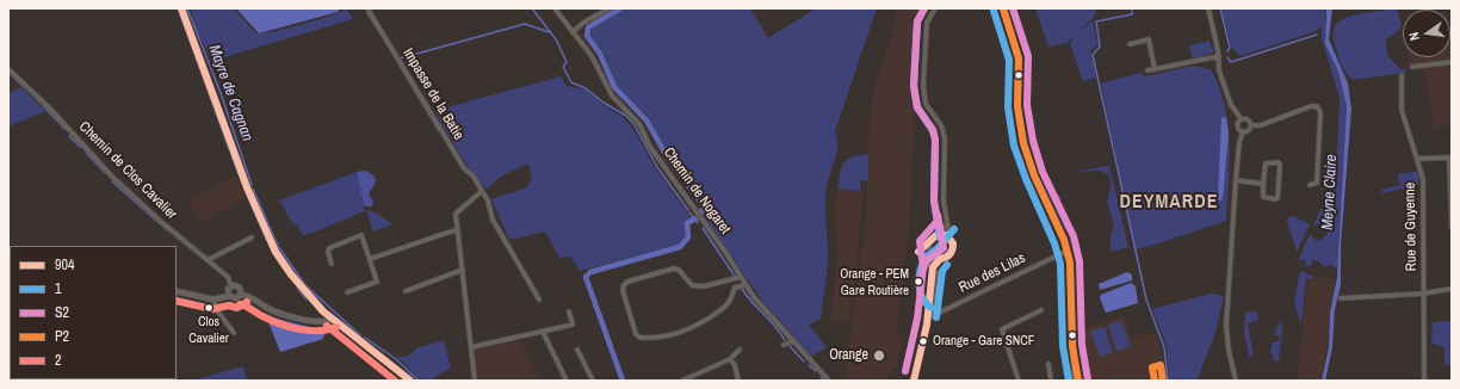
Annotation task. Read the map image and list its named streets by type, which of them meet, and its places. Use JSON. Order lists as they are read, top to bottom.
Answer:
{
  "streets": {
    "street": [
      "Impasse de la Batie",
      "Chemin de Clos Cavalier",
      "Chemin de Nogaret",
      "Rue de Guyenne",
      "Rue des Lilas"
    ]
  },
  "districts": ["DEYMARDE"],
  "water": ["Mayre de Cagnan", "Meyne Claire"],
  "places": [
    "Orange - PEM Gare Routière",
    "Clos Cavalier",
    "Orange - Gare SNCF",
    "Orange"
  ],
  "lines": [
    "transit line 904",
    "transit line 1",
    "transit line S2",
    "transit line P2",
    "transit line 2"
  ],
  "legend": [
    "904",
    "1",
    "S2",
    "P2",
    "2"
  ],
  "north": "left"
}
